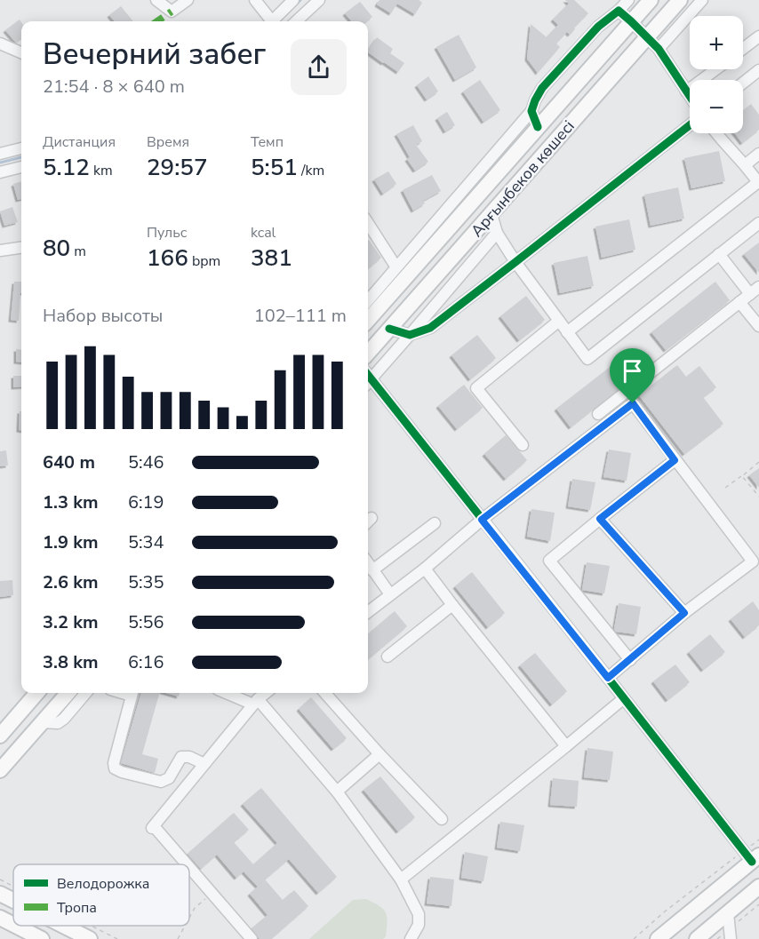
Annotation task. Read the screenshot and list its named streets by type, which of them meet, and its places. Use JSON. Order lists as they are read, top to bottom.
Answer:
{
  "streets": {
    "main road": ["Арғынбеков көшесі"]
  },
  "legend": ["Велодорожка", "Тропа"],
  "page": {
    "map_buttons": ["+", "−"],
    "heading": ["Вечерний забег", "21:54 · 8 × 640 m"],
    "stats": [
      ["Дистанция", "5.12 km"],
      ["Время", "29:57"],
      ["Темп", "5:51 /km"],
      ["80 m"],
      ["Пульс", "166 bpm"],
      ["kcal", "381"]
    ],
    "chart": ["Набор высоты", "102–111 m"],
    "list": [
      {
        "name": "640 m",
        "note": "5:46"
      },
      {
        "name": "1.3 km",
        "note": "6:19"
      },
      {
        "name": "1.9 km",
        "note": "5:34"
      },
      {
        "name": "2.6 km",
        "note": "5:35"
      },
      {
        "name": "3.2 km",
        "note": "5:56"
      },
      {
        "name": "3.8 km",
        "note": "6:16"
      }
    ]
  }
}
